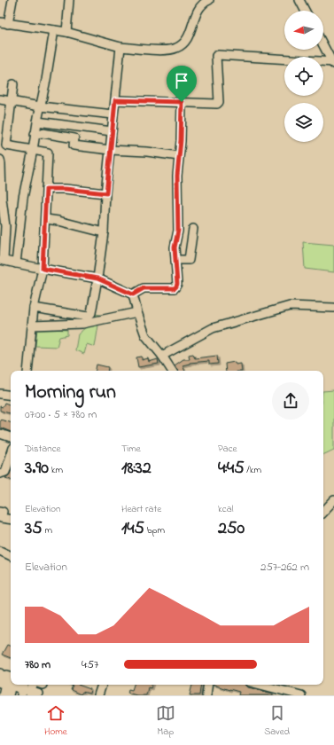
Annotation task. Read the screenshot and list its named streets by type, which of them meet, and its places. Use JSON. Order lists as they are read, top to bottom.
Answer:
{
  "north": "left",
  "page": {
    "heading": ["Morning run", "07:00 · 5 × 780 m"],
    "stats": [
      ["Distance", "3.90 km"],
      ["Time", "18:32"],
      ["Pace", "4:45 /km"],
      ["Elevation", "35 m"],
      ["Heart rate", "145 bpm"],
      ["kcal", "250"]
    ],
    "chart": ["Elevation", "257–262 m"],
    "list": [
      {
        "name": "780 m",
        "note": "4:57"
      }
    ],
    "tabs": ["Home", "Map", "Saved"]
  }
}
